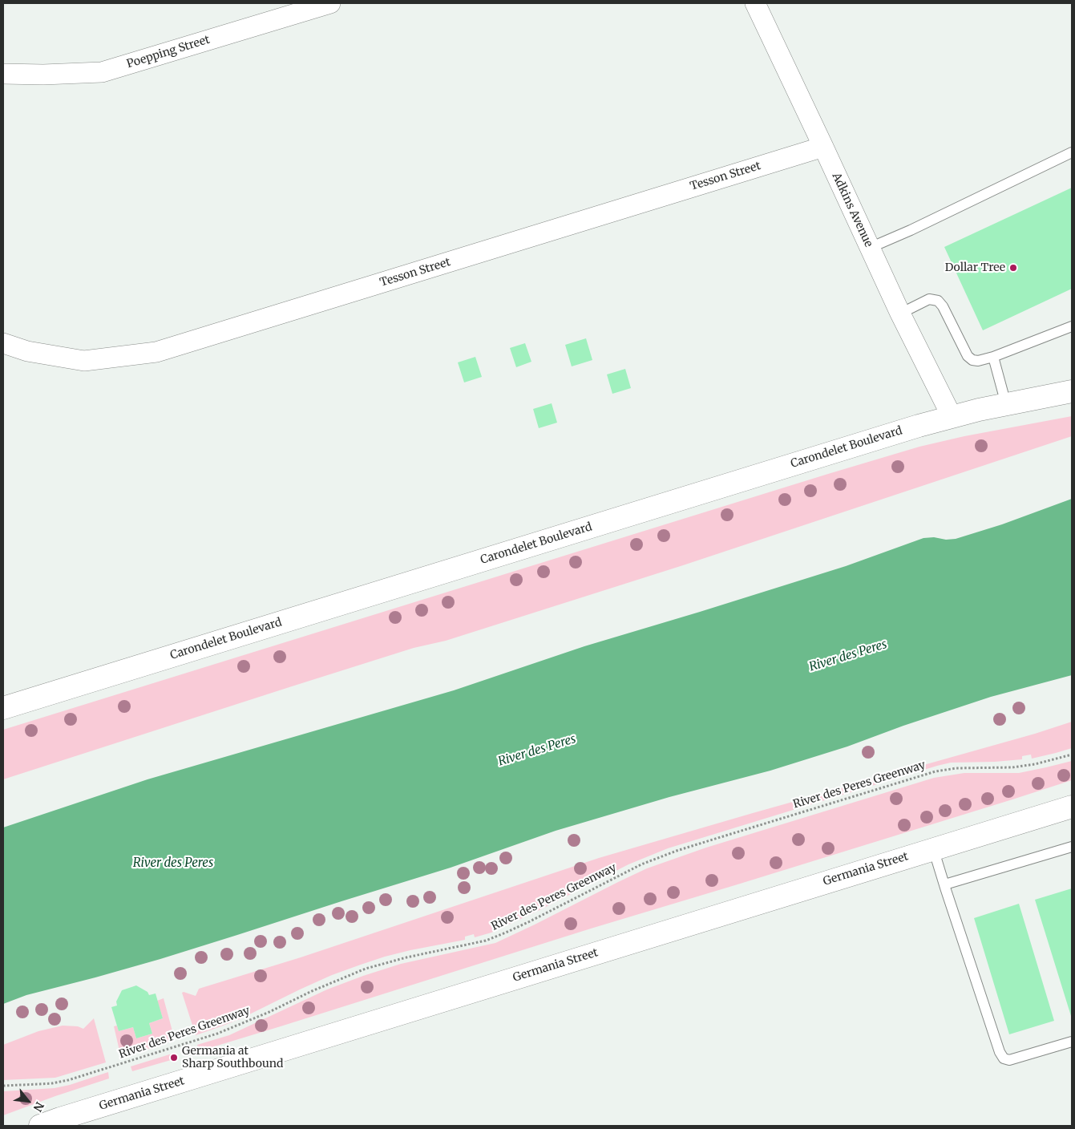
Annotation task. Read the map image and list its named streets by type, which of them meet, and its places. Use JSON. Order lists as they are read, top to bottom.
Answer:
{
  "streets": {
    "main road": ["Carondelet Boulevard", "Germania Street"],
    "street": ["Poepping Street", "Tesson Street", "Adkins Avenue"],
    "path": ["River des Peres Greenway"]
  },
  "crossings": [
    ["Tesson Street", "Adkins Avenue"],
    ["Adkins Avenue", "Carondelet Boulevard"]
  ],
  "water": ["River des Peres"],
  "places": ["Dollar Tree", "Germania at Sharp Southbound"],
  "north": "bottom right"
}
